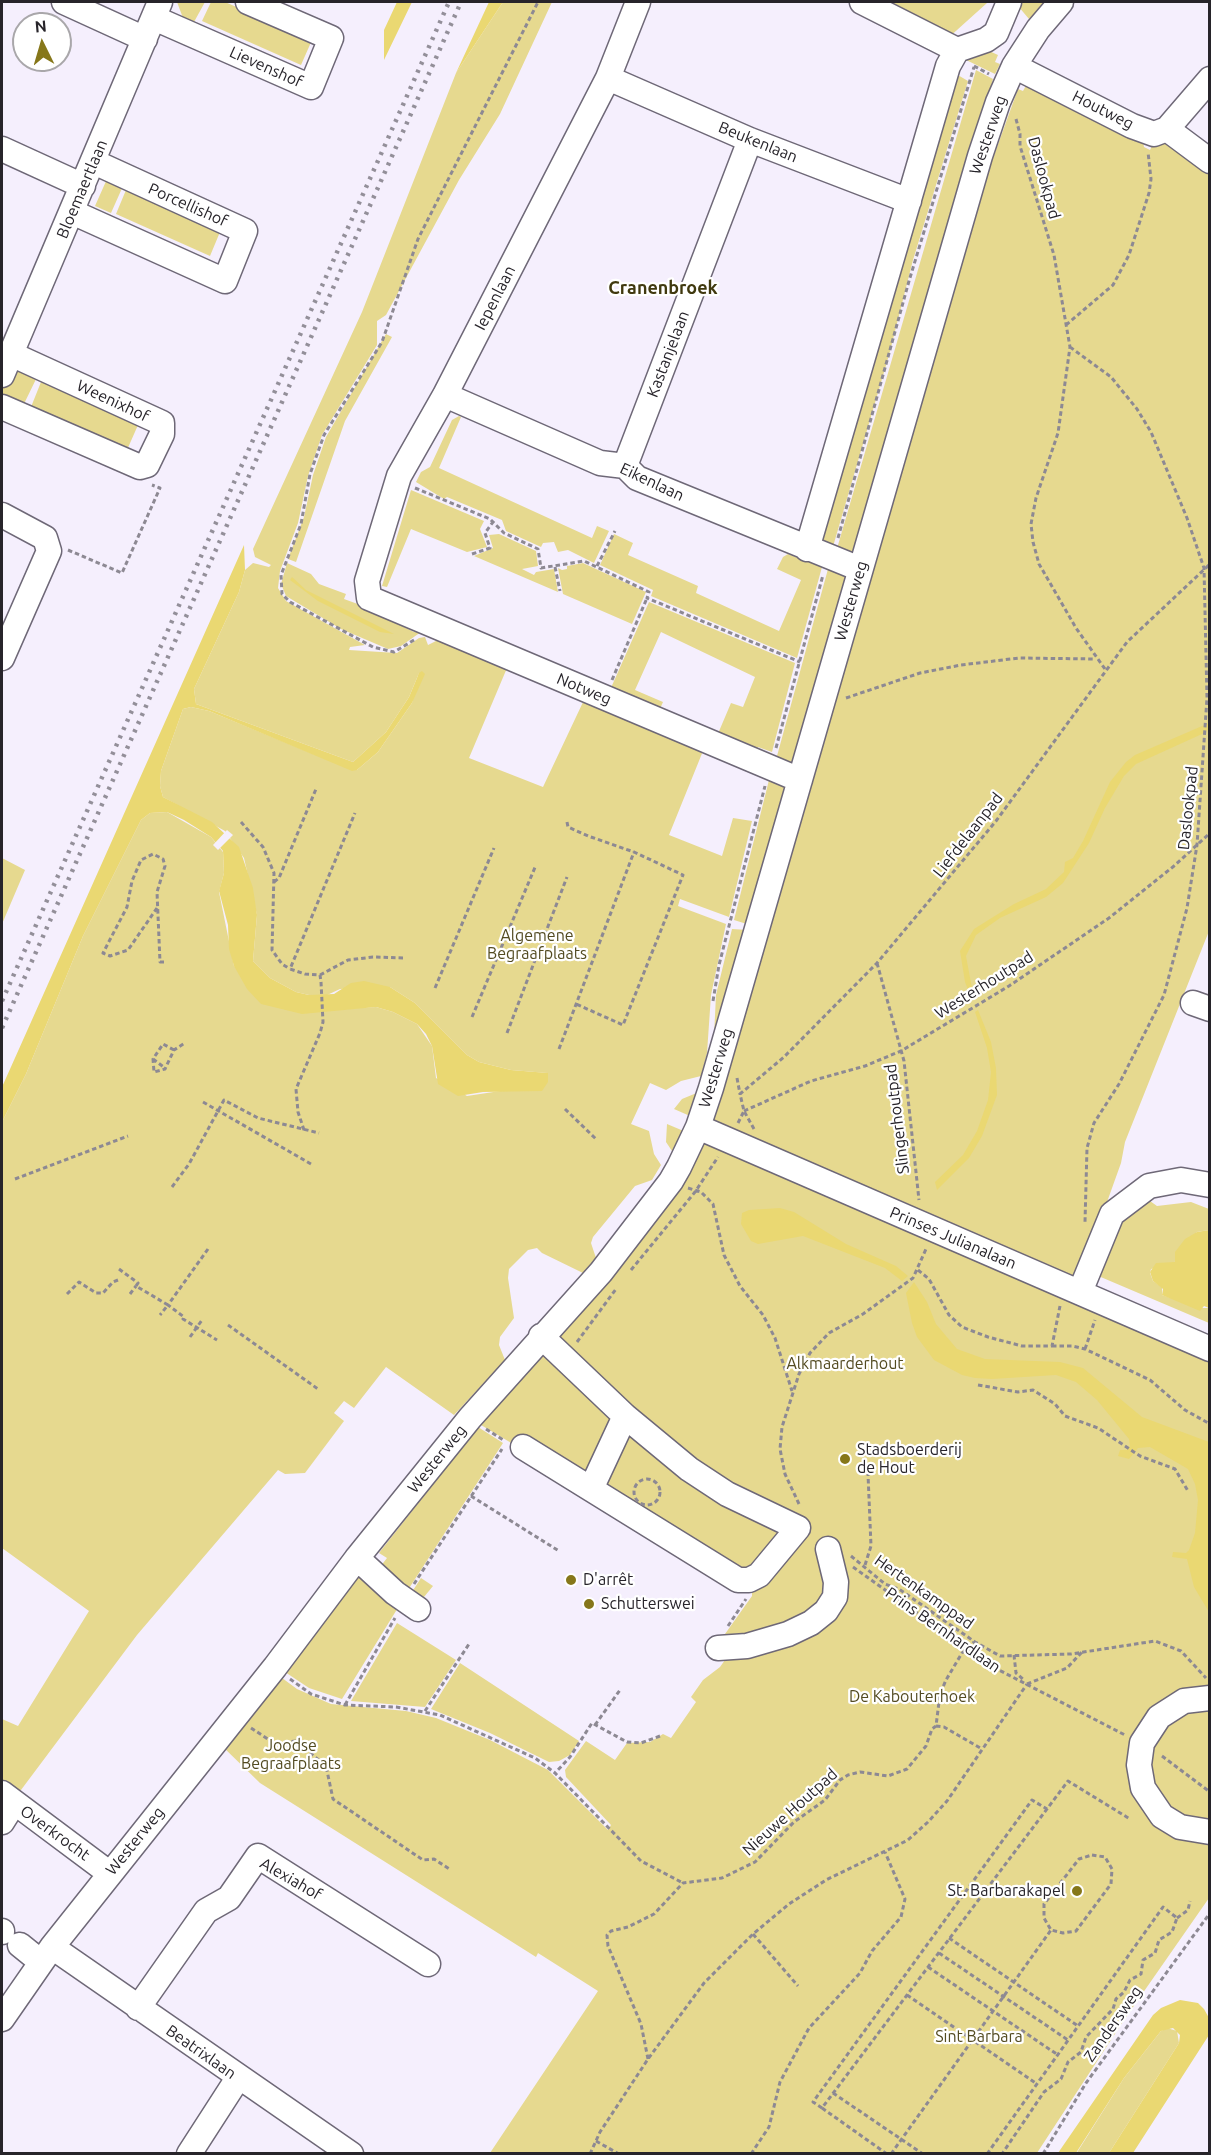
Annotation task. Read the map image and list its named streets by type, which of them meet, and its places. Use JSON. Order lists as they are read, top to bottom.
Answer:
{
  "streets": {
    "street": [
      "Lievenshof",
      "Houtweg",
      "Westerweg",
      "Beukenlaan",
      "Bloemaertlaan",
      "Porcellishof",
      "Iepenlaan",
      "Kastanjelaan",
      "Weenixhof",
      "Eikenlaan",
      "Notweg",
      "Prinses Julianalaan",
      "Overkrocht",
      "Alexiahof",
      "Beatrixlaan"
    ],
    "path": [
      "Daslookpad",
      "Liefdelaanpad",
      "Westerhoutpad",
      "Slingerhoutpad",
      "Hertenkamppad",
      "Prins Bernhardlaan",
      "Nieuwe Houtpad",
      "Zandersweg"
    ]
  },
  "crossings": [
    ["Lievenshof", "Bloemaertlaan"],
    ["Houtweg", "Westerweg"],
    ["Westerweg", "Eikenlaan"],
    ["Westerweg", "Notweg"],
    ["Westerweg", "Prinses Julianalaan"],
    ["Westerweg", "Overkrocht"],
    ["Westerweg", "Beatrixlaan"],
    ["Beukenlaan", "Iepenlaan"],
    ["Beukenlaan", "Kastanjelaan"],
    ["Daslookpad", "Liefdelaanpad"],
    ["Daslookpad", "Westerhoutpad"],
    ["Bloemaertlaan", "Porcellishof"],
    ["Bloemaertlaan", "Weenixhof"],
    ["Iepenlaan", "Eikenlaan"],
    ["Iepenlaan", "Notweg"],
    ["Kastanjelaan", "Eikenlaan"],
    ["Liefdelaanpad", "Westerhoutpad"],
    ["Liefdelaanpad", "Slingerhoutpad"],
    ["Westerhoutpad", "Slingerhoutpad"],
    ["Hertenkamppad", "Prins Bernhardlaan"],
    ["Hertenkamppad", "Nieuwe Houtpad"],
    ["Prins Bernhardlaan", "Nieuwe Houtpad"],
    ["Alexiahof", "Beatrixlaan"]
  ],
  "districts": ["Cranenbroek"],
  "parks": [
    "Algemene Begraafplaats",
    "Alkmaarderhout",
    "De Kabouterhoek",
    "Joodse Begraafplaats",
    "Sint Barbara"
  ],
  "places": [
    "Stadsboerderij de Hout",
    "D'arrêt",
    "Schutterswei",
    "St. Barbarakapel"
  ],
  "north": "top"
}
